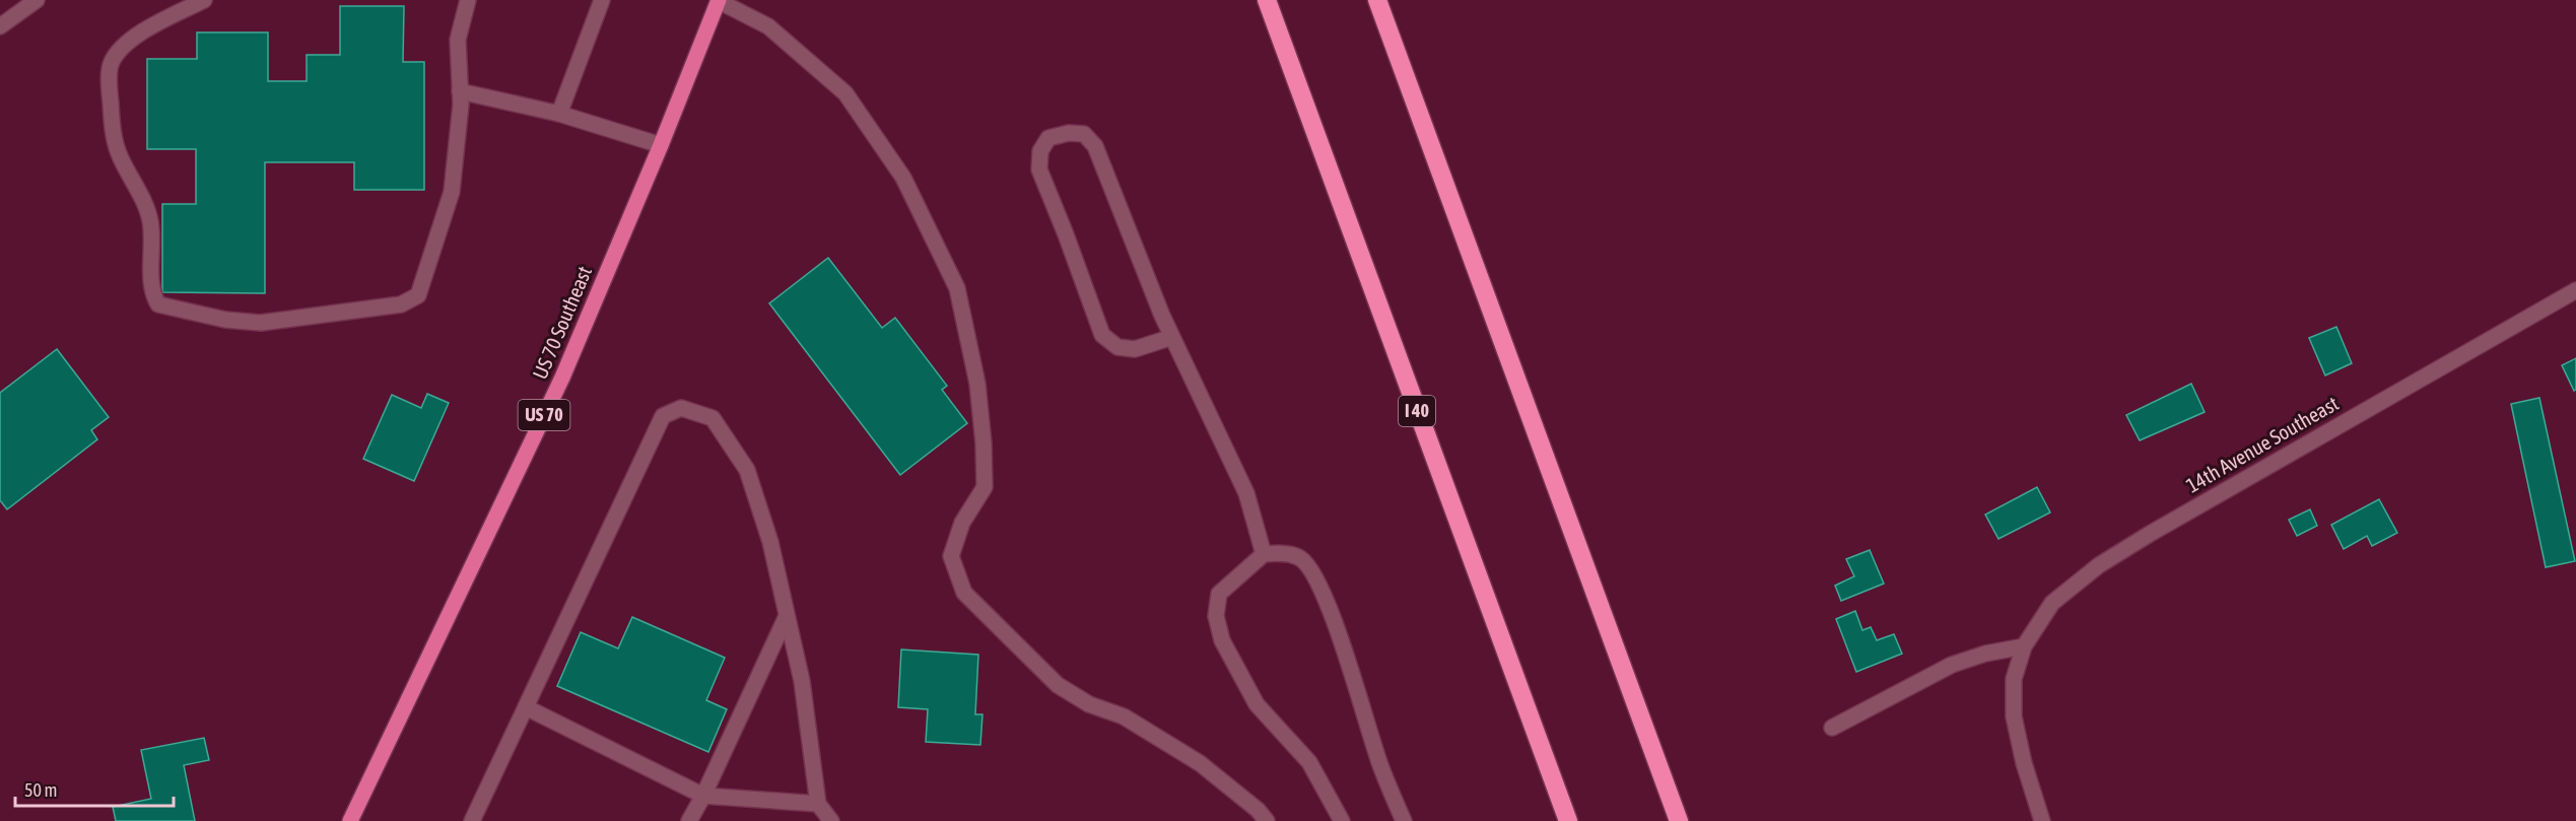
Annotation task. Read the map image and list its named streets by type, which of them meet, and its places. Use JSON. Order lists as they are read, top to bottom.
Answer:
{
  "streets": {
    "highway": ["I 40"],
    "main road": ["US 70 Southeast", "US 70"],
    "street": ["14th Avenue Southeast"]
  },
  "scale_bar": "50 m"
}
